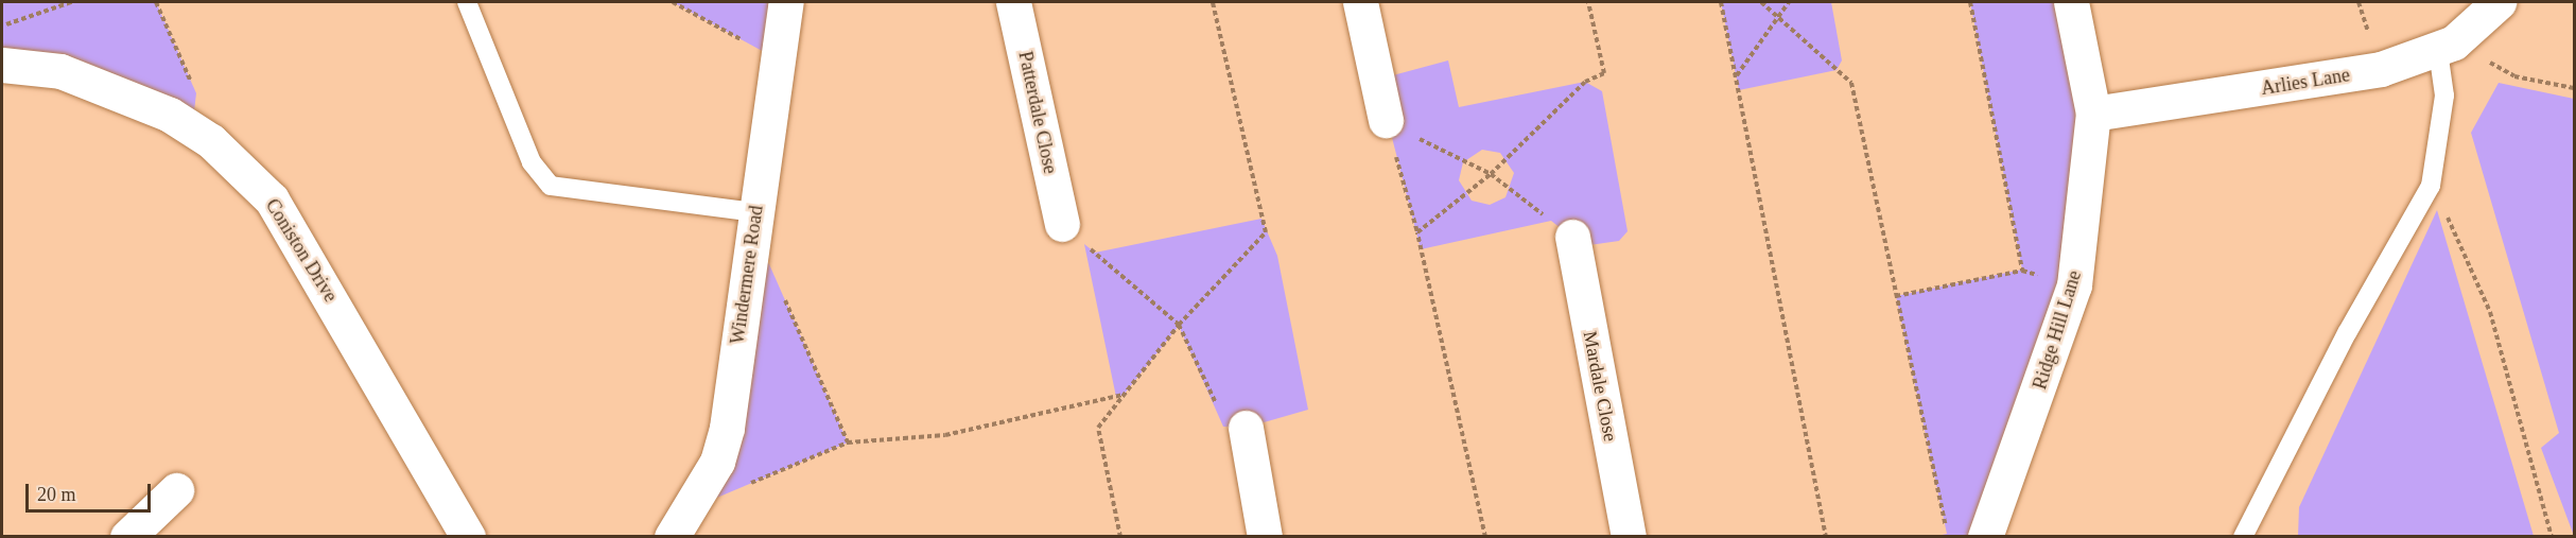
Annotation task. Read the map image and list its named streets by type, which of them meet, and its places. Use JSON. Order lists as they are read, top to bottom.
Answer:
{
  "streets": {
    "street": [
      "Arlies Lane",
      "Patterdale Close",
      "Coniston Drive",
      "Windermere Road",
      "Ridge Hill Lane",
      "Mardale Close"
    ]
  },
  "crossings": [
    ["Arlies Lane", "Ridge Hill Lane"]
  ],
  "scale_bar": "20 m"
}
